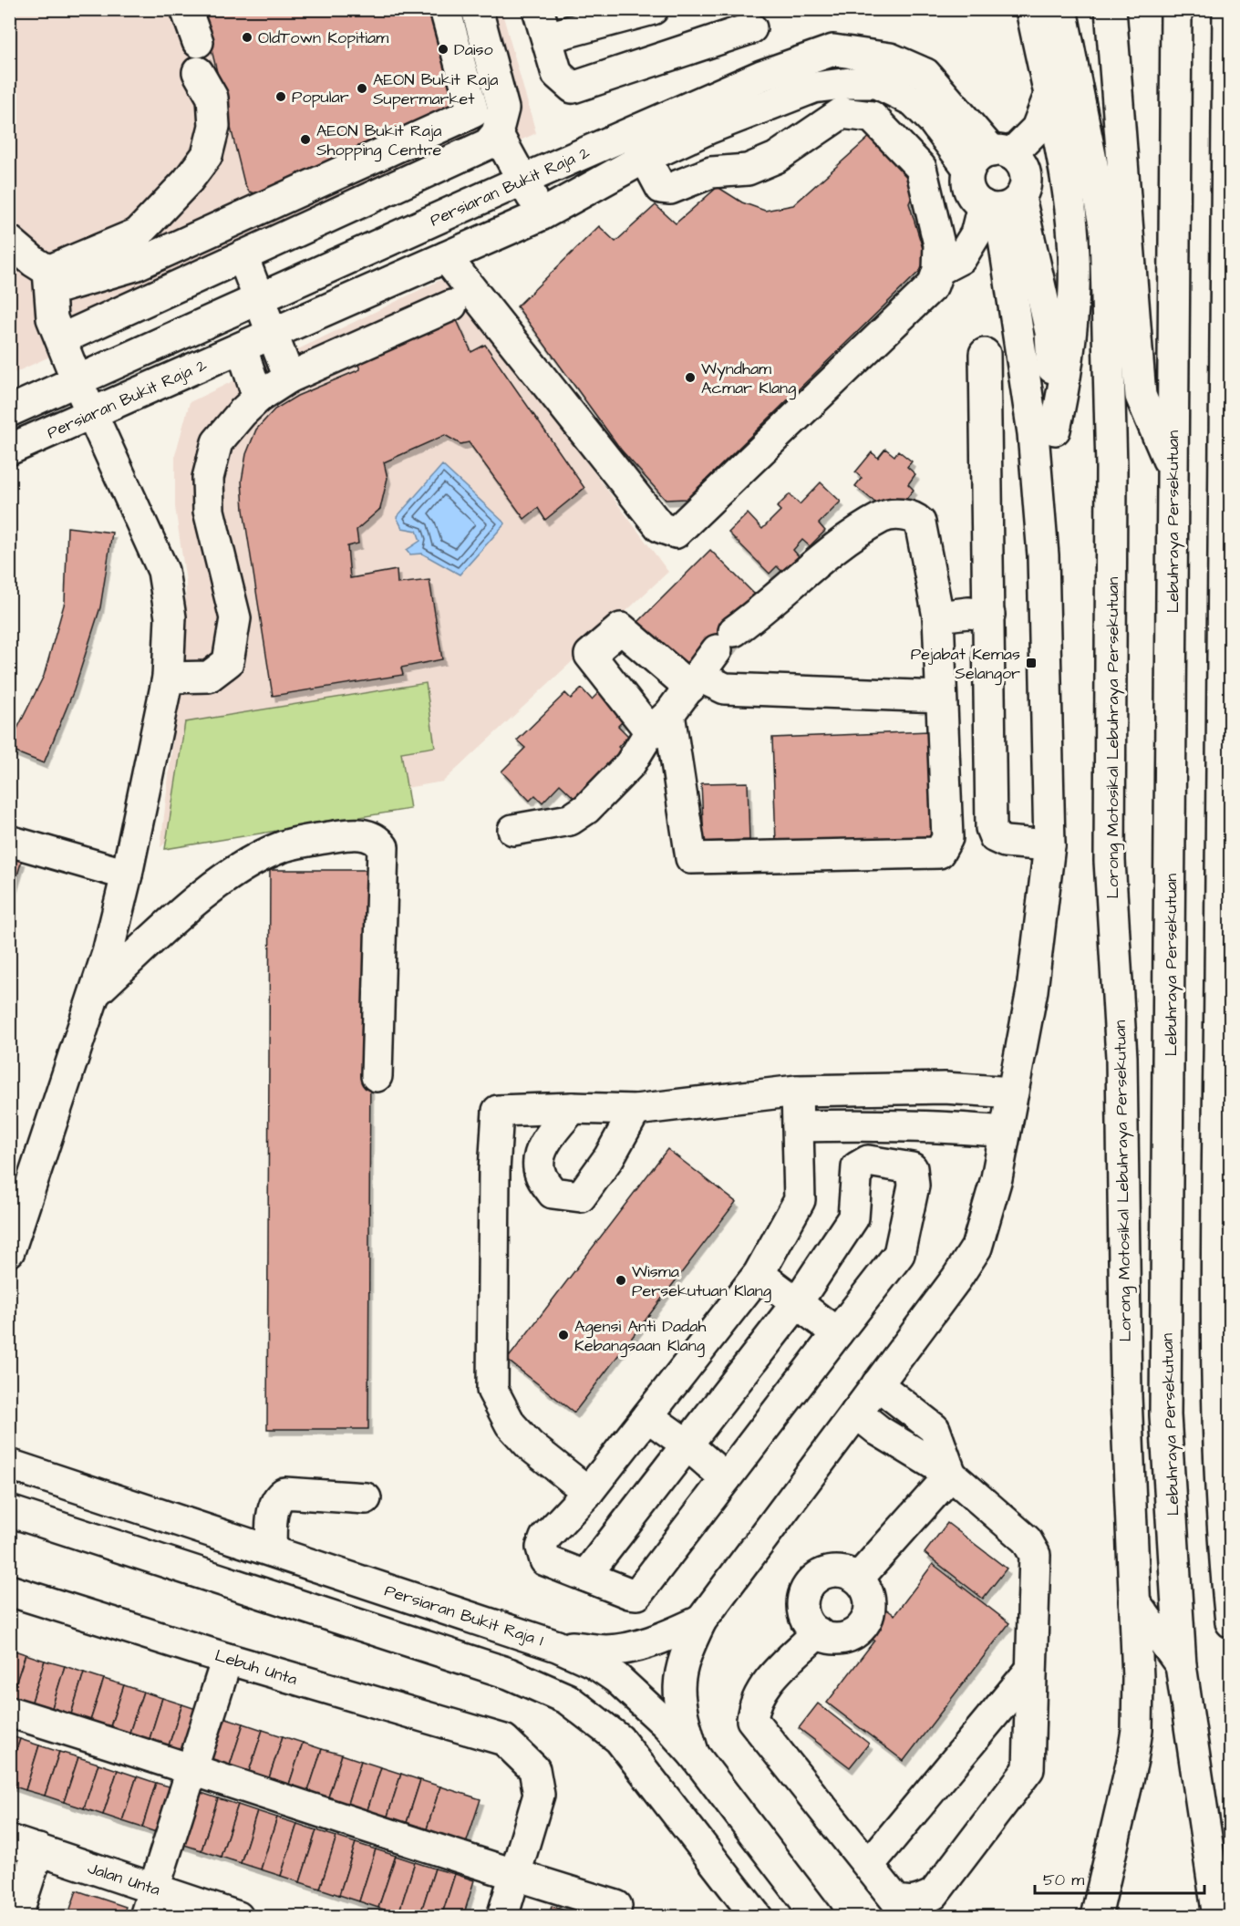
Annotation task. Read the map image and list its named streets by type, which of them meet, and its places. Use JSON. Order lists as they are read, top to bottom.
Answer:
{
  "streets": {
    "main road": [
      "Persiaran Bukit Raja 2",
      "Lebuhraya Persekutuan",
      "Lorong Motosikal Lebuhraya Persekutuan",
      "Persiaran Bukit Raja 1",
      "Lebuh Unta",
      "Jalan Unta"
    ]
  },
  "places": {
    "other": [
      "OldTown Kopitiam",
      "Daiso",
      "AEON Bukit Raja Supermarket",
      "Popular",
      "AEON Bukit Raja Shopping Centre",
      "Wyndham Acmar Klang",
      "Wisma Persekutuan Klang",
      "Agensi Anti Dadah Kebangsaan Klang"
    ],
    "transit": ["Pejabat Kemas Selangor"]
  },
  "scale_bar": "50 m"
}
